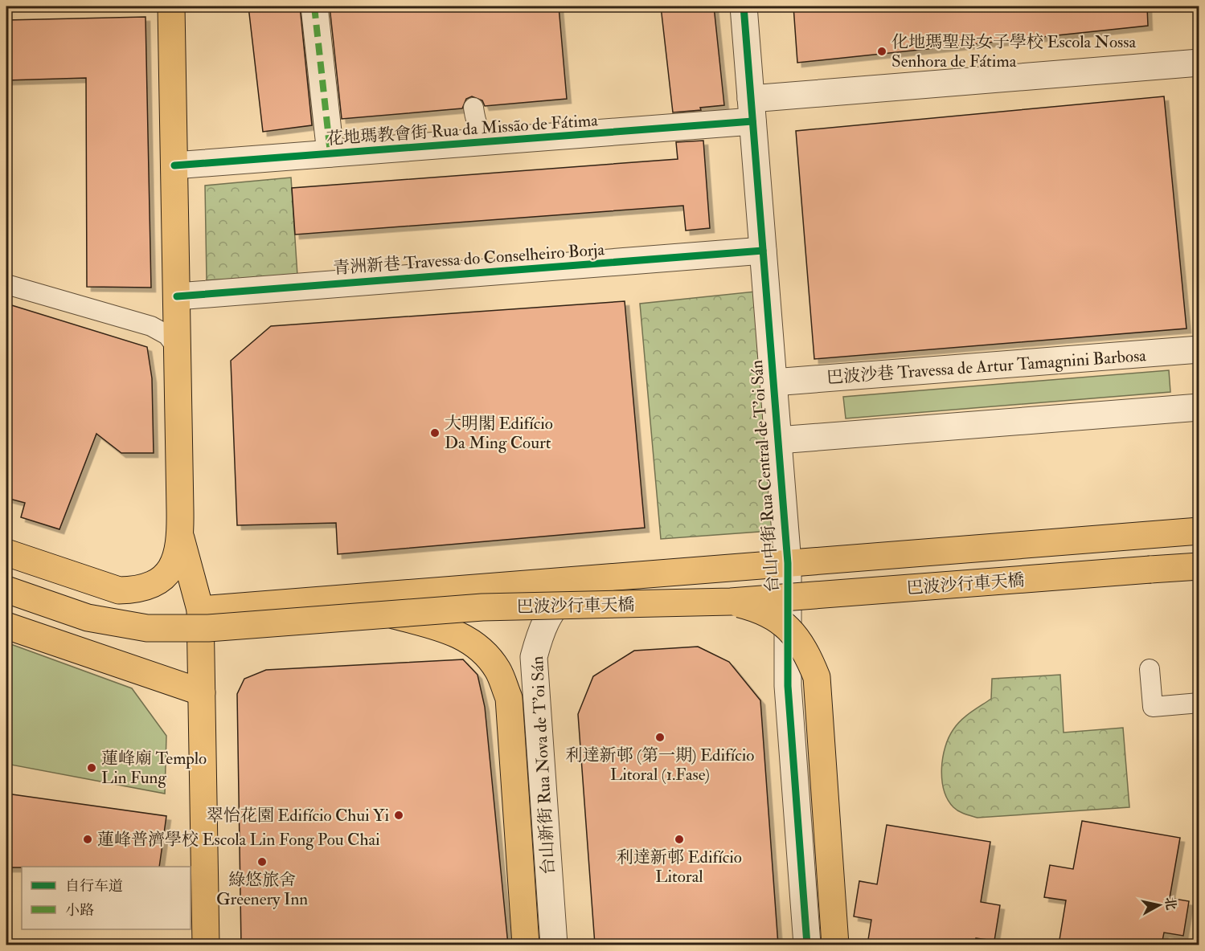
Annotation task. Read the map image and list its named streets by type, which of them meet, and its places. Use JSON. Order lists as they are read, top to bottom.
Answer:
{
  "streets": {
    "main road": ["巴波沙行車天橋"],
    "street": [
      "花地瑪教會街 Rua da Missão de Fátima",
      "青洲新巷 Travessa do Conselheiro Borja",
      "巴波沙巷 Travessa de Artur Tamagnini Barbosa",
      "台山中街 Rua Central de T'oi Sán",
      "台山新街 Rua Nova de T'oi Sán"
    ]
  },
  "crossings": [
    ["花地瑪教會街 Rua da Missão de Fátima", "台山中街 Rua Central de T'oi Sán"],
    ["青洲新巷 Travessa do Conselheiro Borja", "台山中街 Rua Central de T'oi Sán"],
    ["巴波沙巷 Travessa de Artur Tamagnini Barbosa", "台山中街 Rua Central de T'oi Sán"]
  ],
  "places": [
    "化地瑪聖母女子學校 Escola Nossa Senhora de Fátima",
    "大明閣 Edifício Da Ming Court",
    "利達新邨 (第一期) Edifício Litoral (1.Fase)",
    "蓮峰廟 Templo Lin Fung",
    "翠怡花園 Edifício Chui Yi",
    "蓮峰普濟學校 Escola Lin Fong Pou Chai",
    "利達新邨 Edifício Litoral",
    "綠悠旅舍 Greenery Inn"
  ],
  "legend": ["自行车道", "小路"],
  "north": "right"
}
